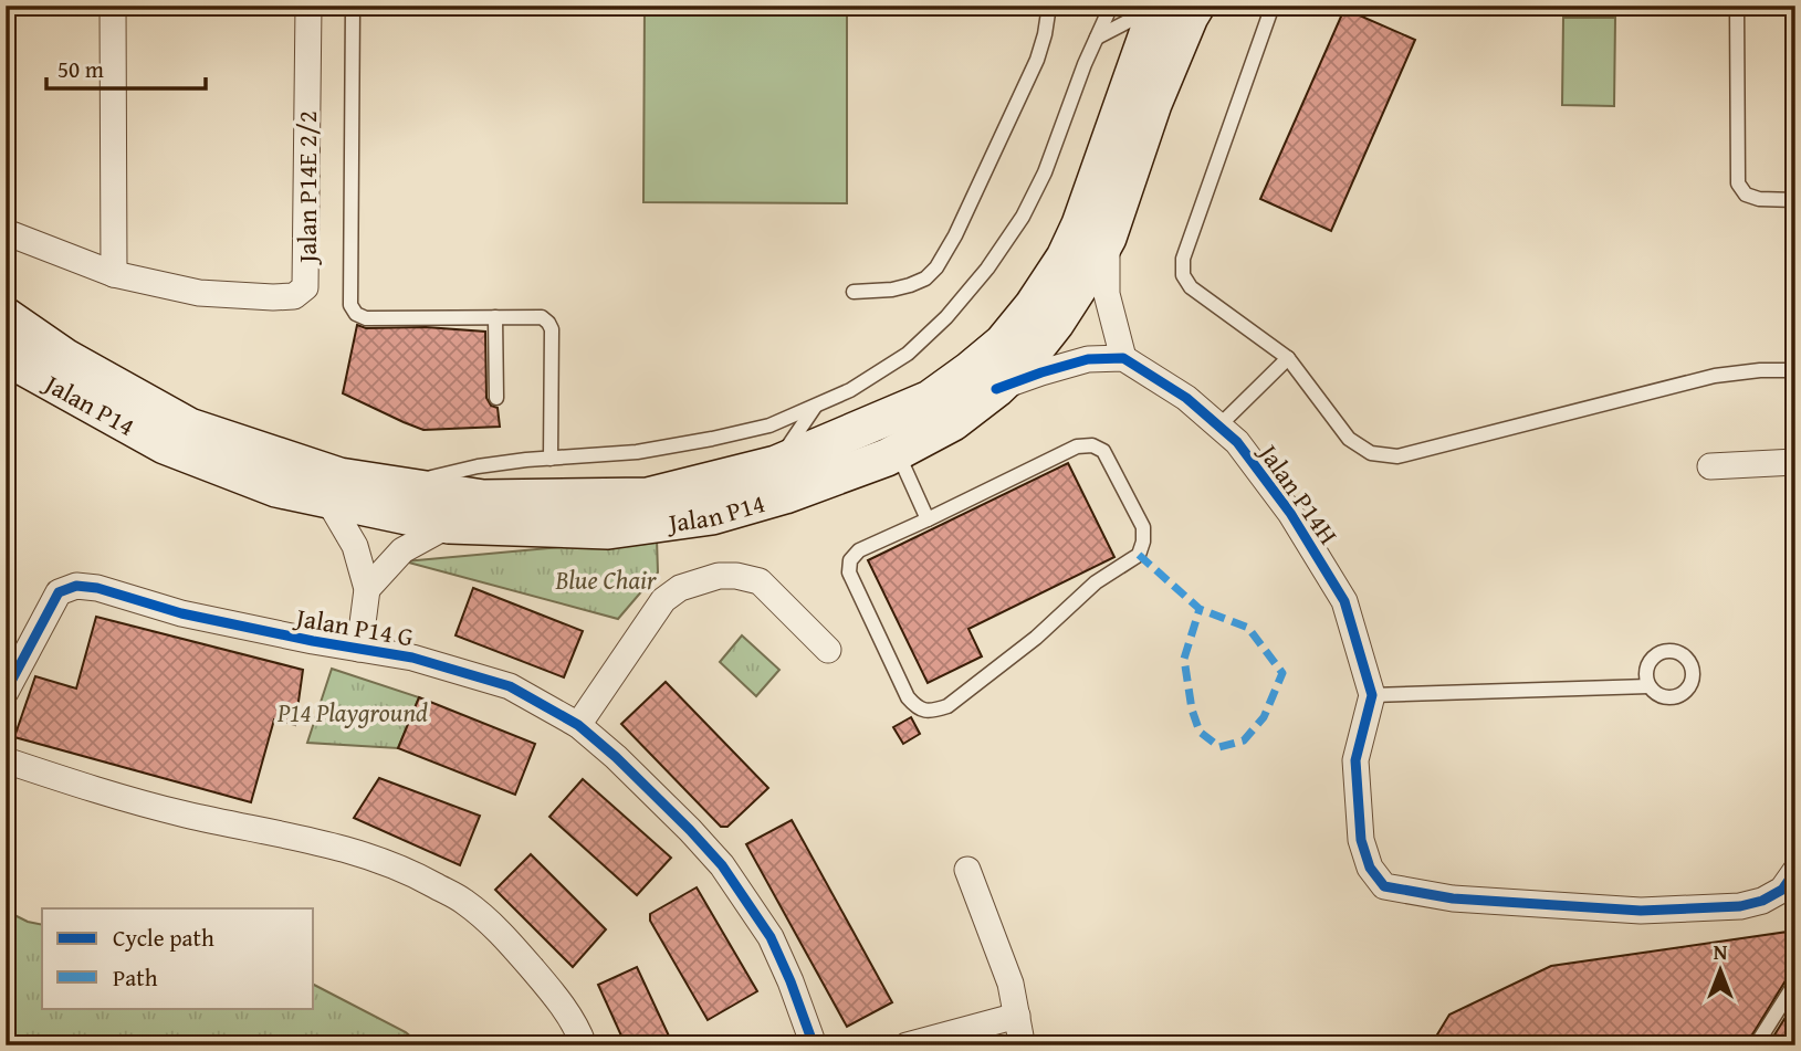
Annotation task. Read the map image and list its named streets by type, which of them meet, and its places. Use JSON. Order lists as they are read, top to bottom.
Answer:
{
  "streets": {
    "main road": ["Jalan P14"],
    "street": ["Jalan P14E 2/2", "Jalan P14H", "Jalan P14 G"]
  },
  "crossings": [
    ["Jalan P14", "Jalan P14 G"]
  ],
  "parks": ["Blue Chair", "P14 Playground"],
  "legend": ["Cycle path", "Path"],
  "scale_bar": "50 m",
  "north": "top"
}
